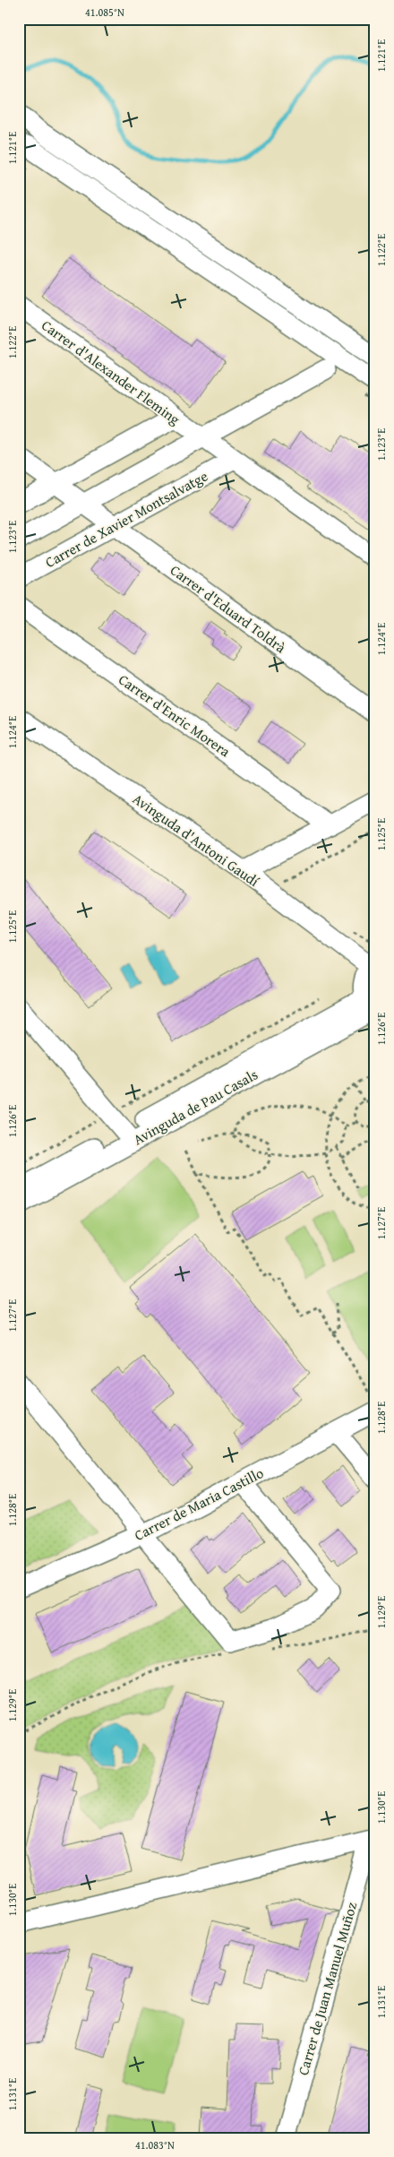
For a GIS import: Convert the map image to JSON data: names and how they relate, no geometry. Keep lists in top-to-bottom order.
{
  "streets": {
    "street": [
      "Carrer d'Alexander Fleming",
      "Carrer de Xavier Montsalvatge",
      "Carrer d'Eduard Toldrà",
      "Carrer d'Enric Morera",
      "Avinguda d'Antoni Gaudí",
      "Avinguda de Pau Casals",
      "Carrer de Maria Castillo",
      "Carrer de Juan Manuel Muñoz"
    ]
  },
  "crossings": [
    ["Carrer d'Alexander Fleming", "Carrer de Xavier Montsalvatge"],
    ["Carrer de Xavier Montsalvatge", "Carrer d'Eduard Toldrà"]
  ],
  "coordinates": [
    "41.085°N",
    "1.121°E",
    "1.122°E",
    "1.123°E",
    "1.124°E",
    "1.125°E",
    "1.126°E",
    "1.127°E",
    "1.128°E",
    "1.129°E",
    "1.130°E",
    "1.131°E",
    "41.083°N"
  ]
}
